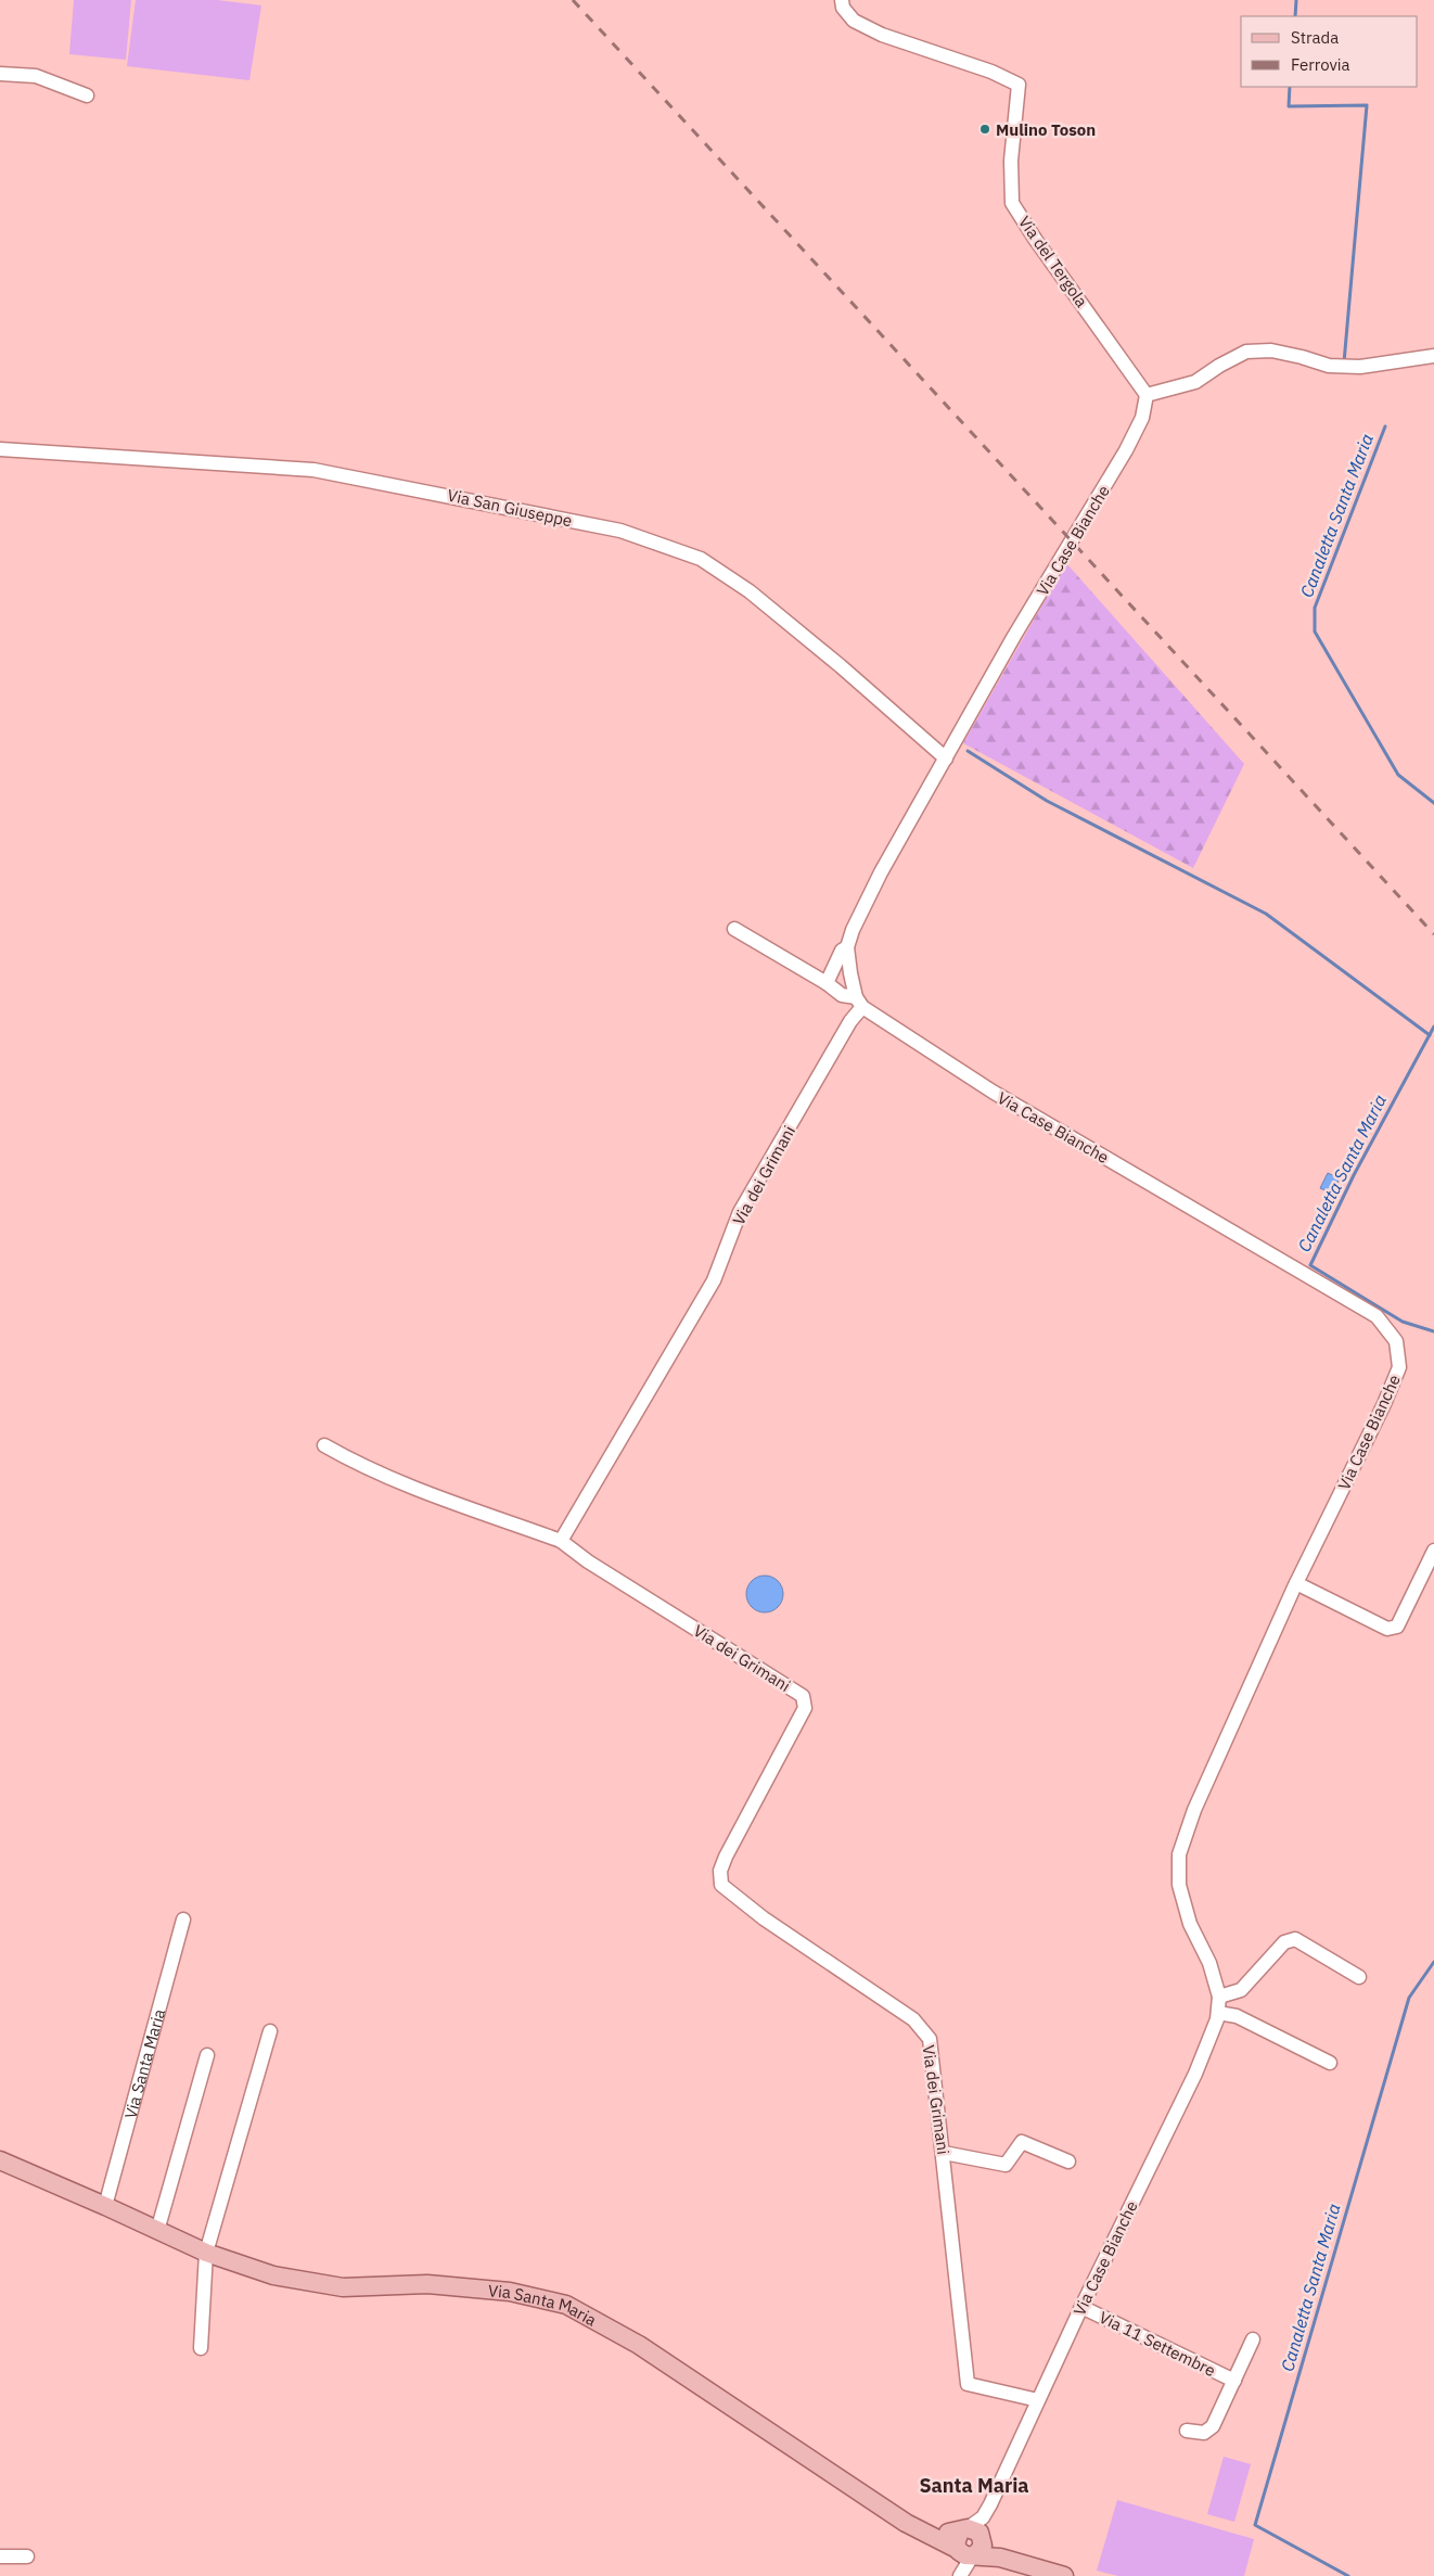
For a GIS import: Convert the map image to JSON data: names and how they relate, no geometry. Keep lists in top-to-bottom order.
{
  "streets": {
    "main road": ["Via Santa Maria"],
    "street": [
      "Via del Tergola",
      "Via San Giuseppe",
      "Via Case Bianche",
      "Via dei Grimani",
      "Via 11 Settembre"
    ]
  },
  "crossings": [
    ["Via del Tergola", "Via Case Bianche"],
    ["Via San Giuseppe", "Via Case Bianche"],
    ["Via Case Bianche", "Via dei Grimani"],
    ["Via Case Bianche", "Via Santa Maria"],
    ["Via Case Bianche", "Via 11 Settembre"]
  ],
  "districts": ["Santa Maria"],
  "water": ["Canaletta Santa Maria"],
  "places": ["Mulino Toson"],
  "legend": ["Strada", "Ferrovia"]
}
